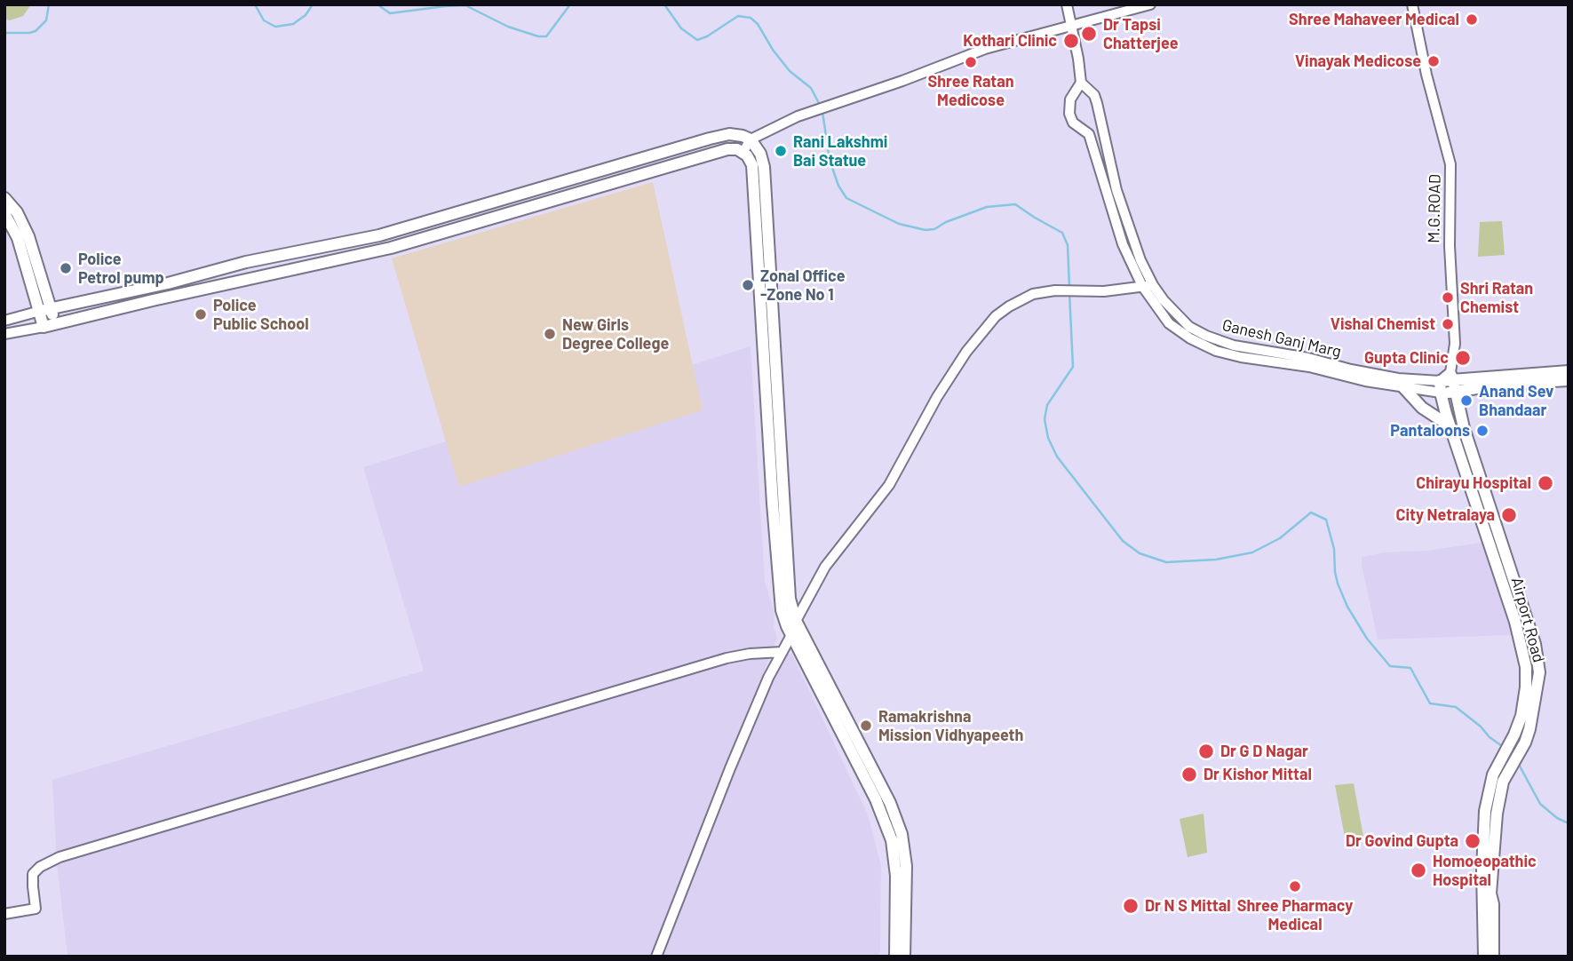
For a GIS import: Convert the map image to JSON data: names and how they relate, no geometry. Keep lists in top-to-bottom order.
{
  "streets": {
    "main road": ["Ganesh Ganj Marg", "Airport Road"],
    "street": ["M.G.ROAD"]
  },
  "crossings": [
    ["M.G.ROAD", "Ganesh Ganj Marg"],
    ["Ganesh Ganj Marg", "Airport Road"]
  ],
  "places": [
    "Shree Mahaveer Medical",
    "Dr Tapsi Chatterjee",
    "Kothari Clinic",
    "Vinayak Medicose",
    "Shree Ratan Medicose",
    "Rani Lakshmi Bai Statue",
    "Police Petrol pump",
    "Zonal Office -Zone No 1",
    "Shri Ratan Chemist",
    "Police Public School",
    "Vishal Chemist",
    "New Girls Degree College",
    "Gupta Clinic",
    "Anand Sev Bhandaar",
    "Pantaloons",
    "Chirayu Hospital",
    "City Netralaya",
    "Ramakrishna Mission Vidhyapeeth",
    "Dr G D Nagar",
    "Dr Kishor Mittal",
    "Dr Govind Gupta",
    "Homoeopathic Hospital",
    "Shree Pharmacy Medical",
    "Dr N S Mittal"
  ]
}
